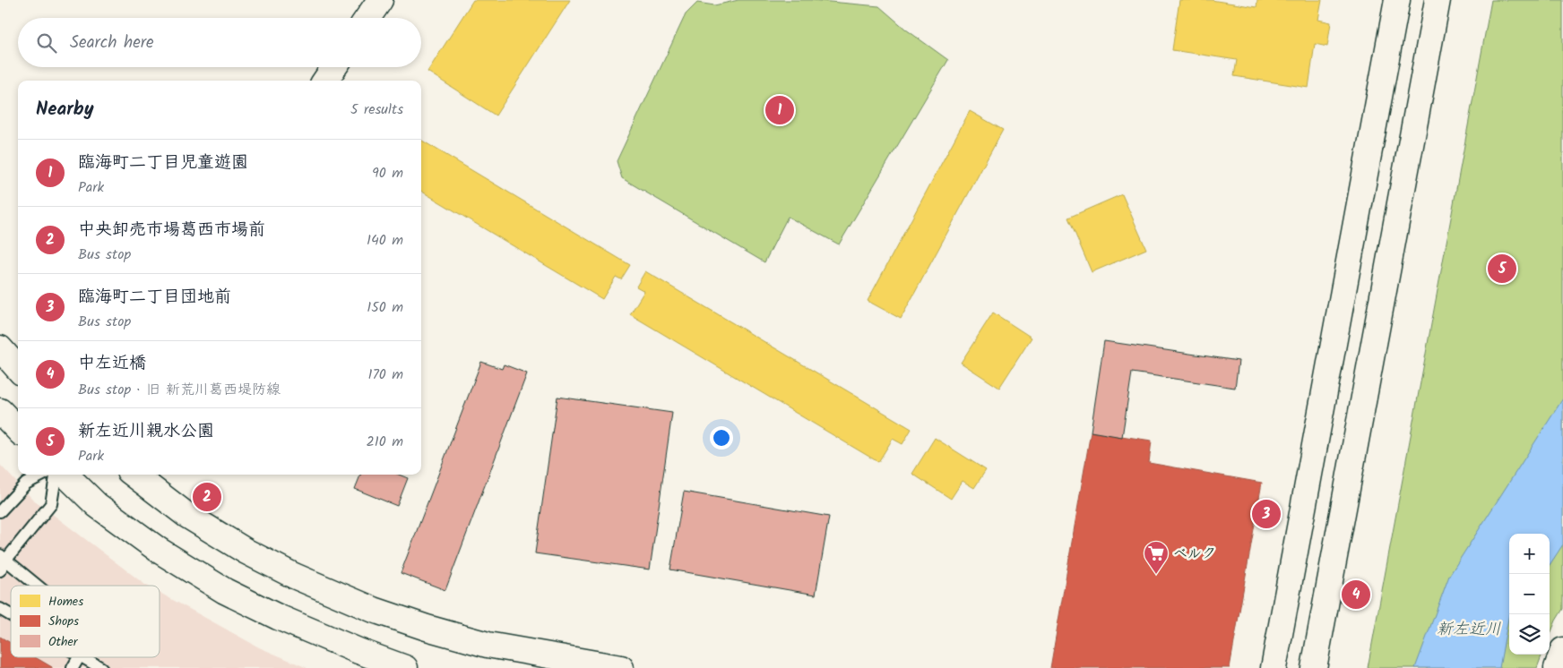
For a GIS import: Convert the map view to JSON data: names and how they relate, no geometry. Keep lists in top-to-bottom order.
{
  "water": ["新左近川"],
  "places": {
    "supermarket": ["ベルク"]
  },
  "legend": ["Homes", "Shops", "Other"],
  "page": {
    "search": "Search here",
    "heading": ["Nearby", "5 results"],
    "pins": [
      "1",
      "5",
      "2",
      "3",
      "4"
    ],
    "list": [
      {
        "mark": "1",
        "name": "臨海町二丁目児童遊園",
        "note": "Park",
        "value": "90 m"
      },
      {
        "mark": "2",
        "name": "中央卸売市場葛西市場前",
        "note": "Bus stop",
        "value": "140 m"
      },
      {
        "mark": "3",
        "name": "臨海町二丁目団地前",
        "note": "Bus stop",
        "value": "150 m"
      },
      {
        "mark": "4",
        "name": "中左近橋",
        "note": "Bus stop · 旧 新荒川葛西堤防線",
        "value": "170 m"
      },
      {
        "mark": "5",
        "name": "新左近川親水公園",
        "note": "Park",
        "value": "210 m"
      }
    ],
    "map_buttons": ["+", "−"]
  }
}
